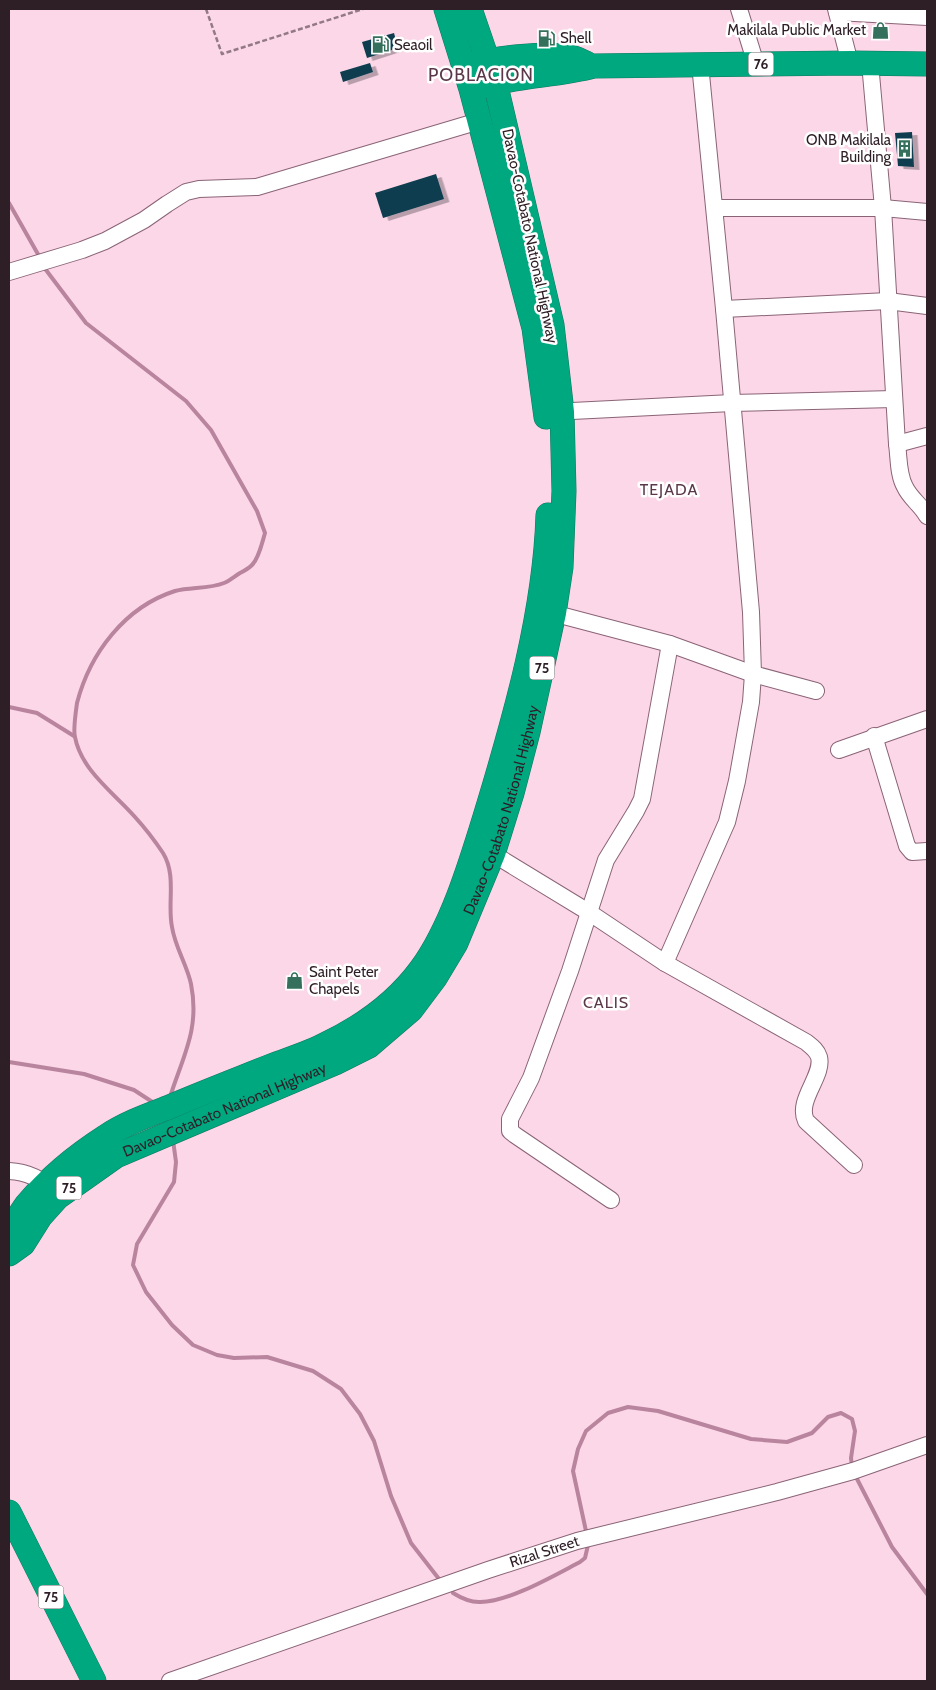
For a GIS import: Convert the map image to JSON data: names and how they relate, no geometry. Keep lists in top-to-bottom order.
{
  "streets": {
    "highway": ["76", "Davao-Cotabato National Highway", "75"],
    "street": ["Rizal Street"]
  },
  "crossings": [
    ["76", "Davao-Cotabato National Highway"]
  ],
  "districts": ["POBLACION", "TEJADA", "CALIS"],
  "places": {
    "shop": ["Makilala Public Market", "Saint Peter Chapels"],
    "fuel station": ["Shell", "Seaoil"],
    "building": ["ONB Makilala Building"]
  }
}
